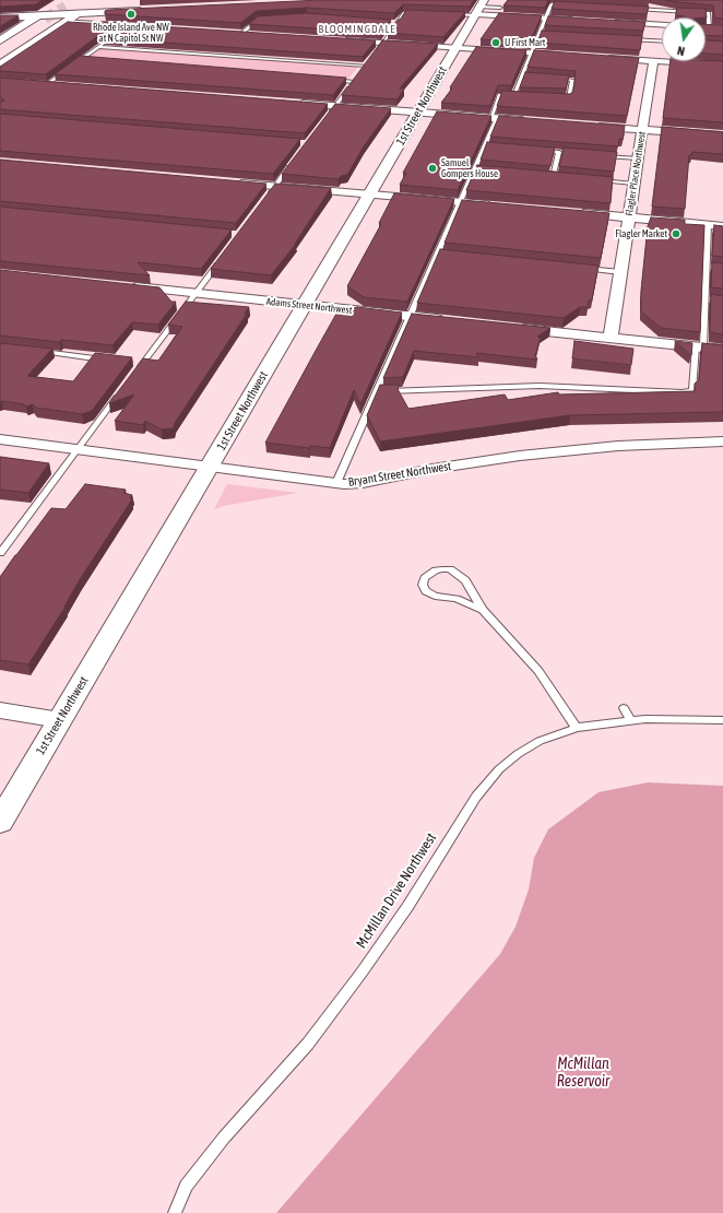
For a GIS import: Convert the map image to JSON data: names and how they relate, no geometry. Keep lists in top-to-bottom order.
{
  "streets": {
    "street": [
      "1st Street Northwest",
      "Flagler Place Northwest",
      "Adams Street Northwest",
      "Bryant Street Northwest"
    ],
    "lane": ["McMillan Drive Northwest"]
  },
  "crossings": [
    ["1st Street Northwest", "Adams Street Northwest"],
    ["1st Street Northwest", "Bryant Street Northwest"]
  ],
  "districts": ["BLOOMINGDALE"],
  "water": ["McMillan Reservoir"],
  "places": [
    "Rhode Island Ave NW at N Capitol St NW",
    "U First Mart",
    "Samuel Gompers House",
    "Flagler Market"
  ],
  "north": "bottom"
}
